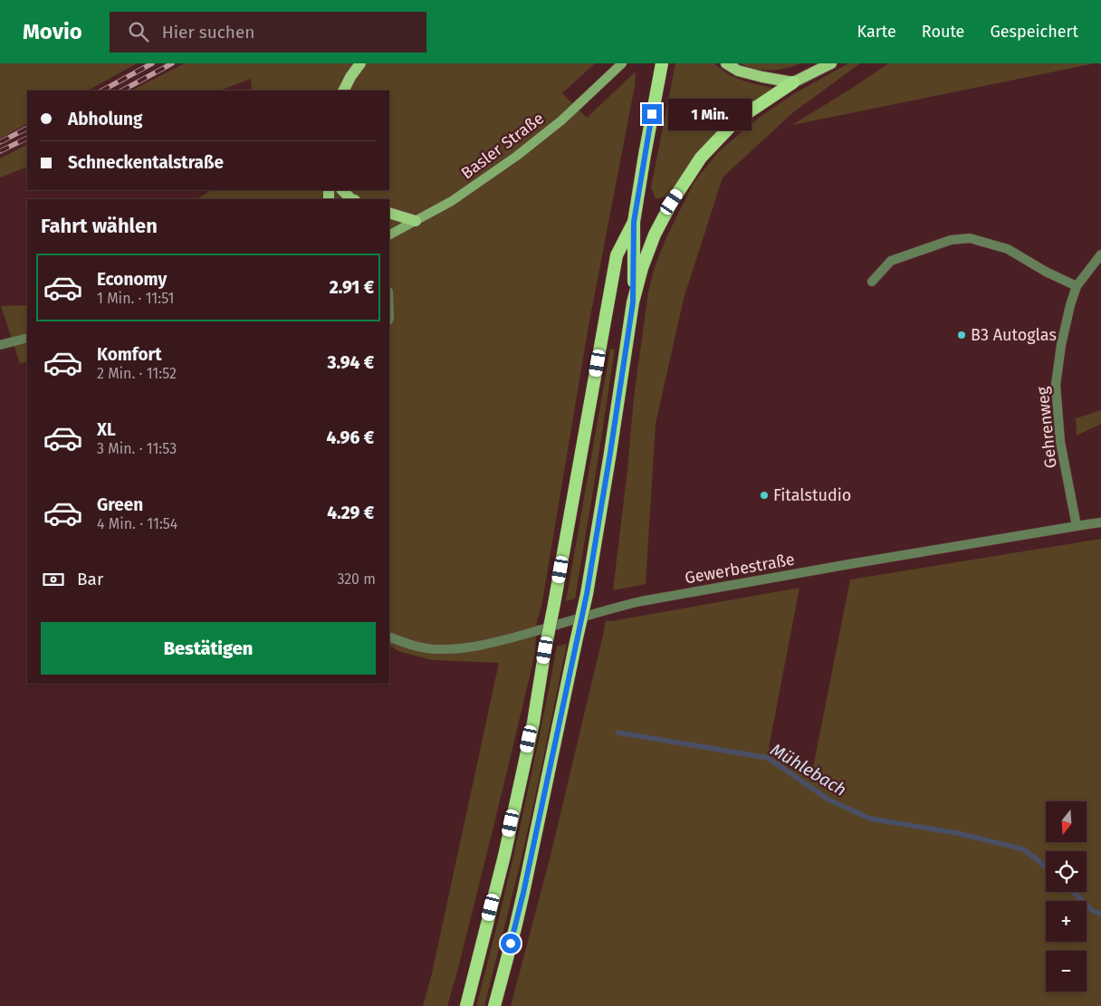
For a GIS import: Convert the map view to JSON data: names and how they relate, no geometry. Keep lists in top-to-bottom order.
{
  "streets": {
    "main road": ["Basler Straße"],
    "street": ["Gehrenweg", "Gewerbestraße"]
  },
  "crossings": [
    ["Gehrenweg", "Gewerbestraße"]
  ],
  "water": ["Mühlebach"],
  "places": ["B3 Autoglas", "Fitalstudio"],
  "north": "bottom",
  "page": {
    "header": "Movio",
    "search": "Hier suchen",
    "nav": ["Karte", "Route", "Gespeichert"],
    "banner": ["Abholung", "Schneckentalstraße"],
    "bubble": "1 Min.",
    "heading": "Fahrt wählen",
    "list": [
      {
        "name": "Economy",
        "note": "1 Min. · 11:51",
        "value": "2.91 €"
      },
      {
        "name": "Komfort",
        "note": "2 Min. · 11:52",
        "value": "3.94 €"
      },
      {
        "name": "XL",
        "note": "3 Min. · 11:53",
        "value": "4.96 €"
      },
      {
        "name": "Green",
        "note": "4 Min. · 11:54",
        "value": "4.29 €"
      }
    ],
    "pay": ["Bar", "320 m"],
    "buttons": "Bestätigen",
    "map_buttons": ["+", "−"]
  }
}
